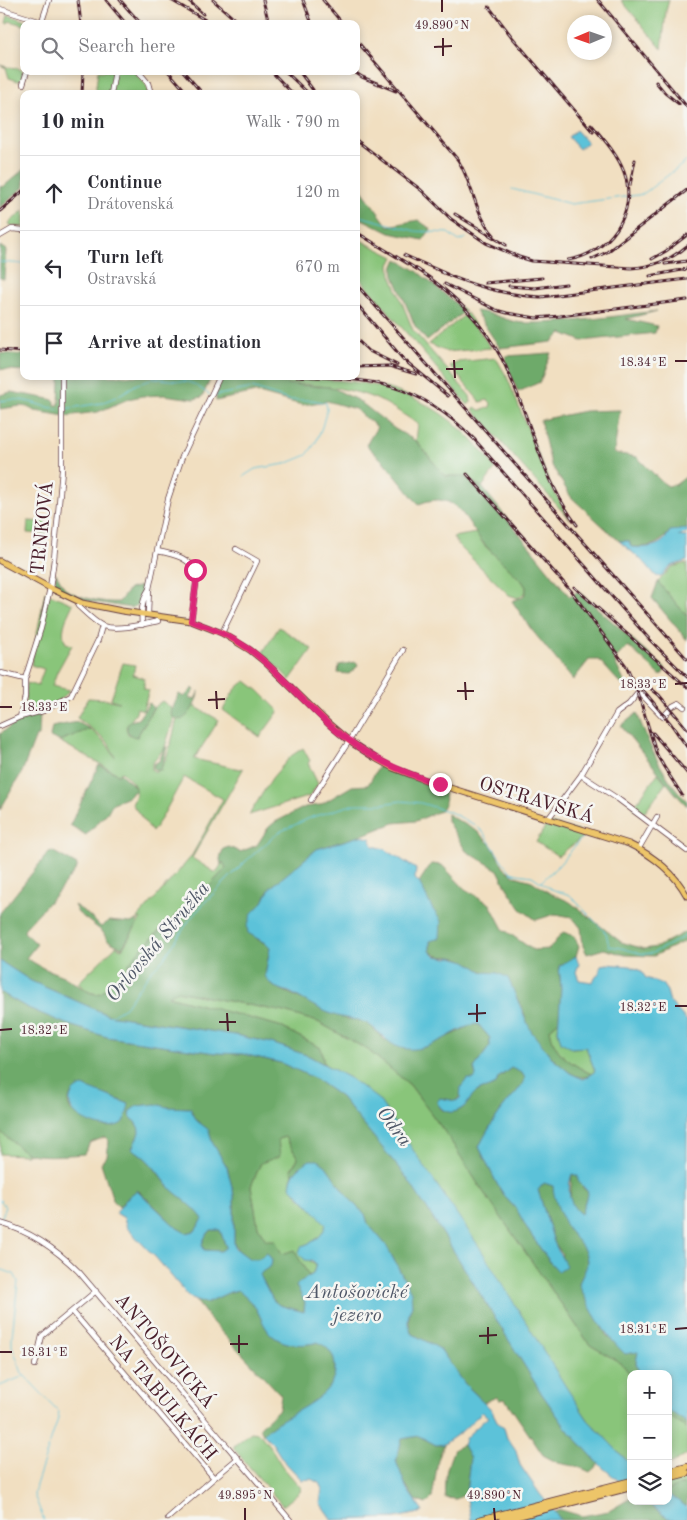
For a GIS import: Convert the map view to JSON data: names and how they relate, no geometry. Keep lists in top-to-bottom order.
{
  "streets": {
    "main road": ["OSTRAVSKÁ"],
    "street": ["TRNKOVÁ", "ANTOŠOVICKÁ", "NA TABULKÁCH"]
  },
  "crossings": [
    ["TRNKOVÁ", "OSTRAVSKÁ"],
    ["ANTOŠOVICKÁ", "NA TABULKÁCH"]
  ],
  "water": ["Orlovská Stružka", "Odra", "Antošovické jezero"],
  "north": "left",
  "page": {
    "search": "Search here",
    "heading": ["10 min", "Walk · 790 m"],
    "list": [
      ["Continue", "Drátovenská", "120 m"],
      ["Turn left", "Ostravská", "670 m"],
      "Arrive at destination"
    ],
    "map_buttons": ["+", "−"]
  },
  "coordinates": [
    "49.890°N",
    "18.34°E",
    "18.33°E",
    "18.32°E",
    "18.31°E",
    "49.895°N"
  ]
}
